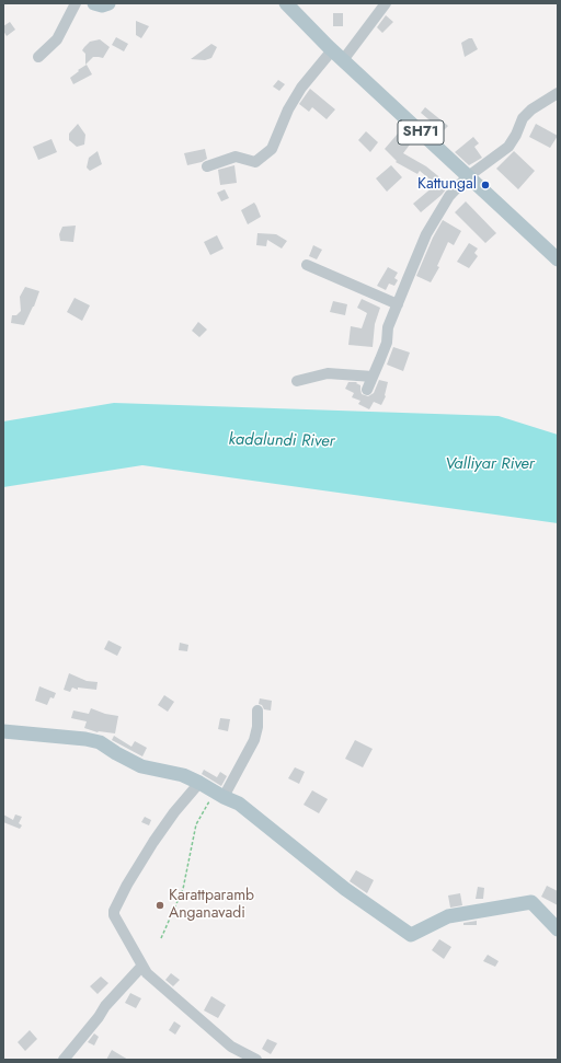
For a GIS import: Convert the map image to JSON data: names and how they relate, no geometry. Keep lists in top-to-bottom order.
{
  "streets": {
    "main road": ["SH71"]
  },
  "water": ["kadalundi River", "Valliyar River"],
  "places": ["Kattungal", "Karattparamb Anganavadi"]
}
